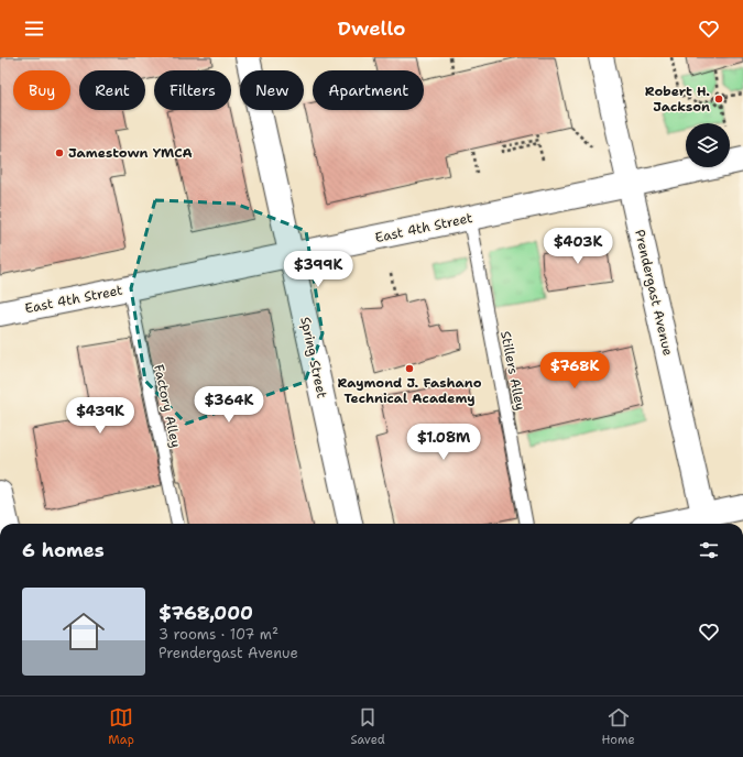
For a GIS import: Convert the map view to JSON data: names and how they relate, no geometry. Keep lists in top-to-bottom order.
{
  "streets": {
    "street": ["East 4th Street", "Prendergast Avenue", "Spring Street"],
    "lane": ["Stillers Alley", "Factory Alley"]
  },
  "crossings": [
    ["East 4th Street", "Prendergast Avenue"],
    ["East 4th Street", "Spring Street"],
    ["East 4th Street", "Stillers Alley"],
    ["East 4th Street", "Factory Alley"]
  ],
  "places": ["Robert H. Jackson", "Jamestown YMCA", "Raymond J. Fashano Technical Academy"],
  "page": {
    "header": "Dwello",
    "chip": [
      "Buy",
      "Rent",
      "Filters",
      "New",
      "Apartment"
    ],
    "price": [
      "$403K",
      "$399K",
      "$768K",
      "$364K",
      "$439K",
      "$1.08M"
    ],
    "heading": "6 homes",
    "list": [
      {
        "name": "$768,000",
        "note": "3 rooms · 107 m² · Prendergast Avenue"
      }
    ],
    "tabs": ["Map", "Saved", "Home"]
  }
}
